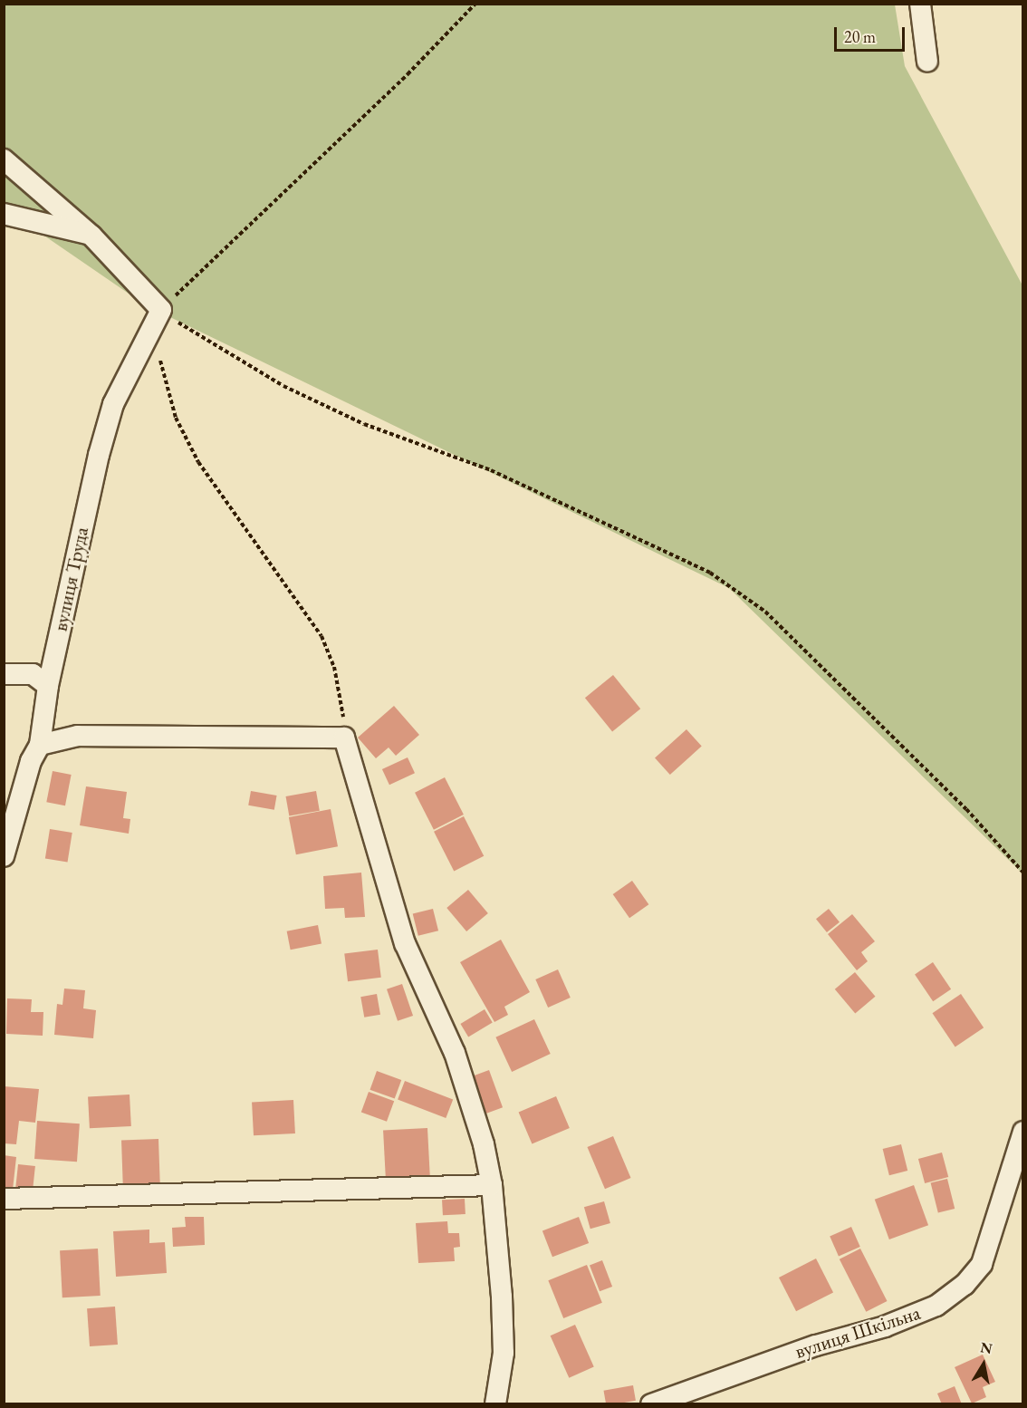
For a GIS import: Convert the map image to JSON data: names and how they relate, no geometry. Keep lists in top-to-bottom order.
{
  "streets": {
    "street": ["вулиця Труда", "вулиця Шкільна"]
  },
  "scale_bar": "20 m",
  "north": "top"
}
